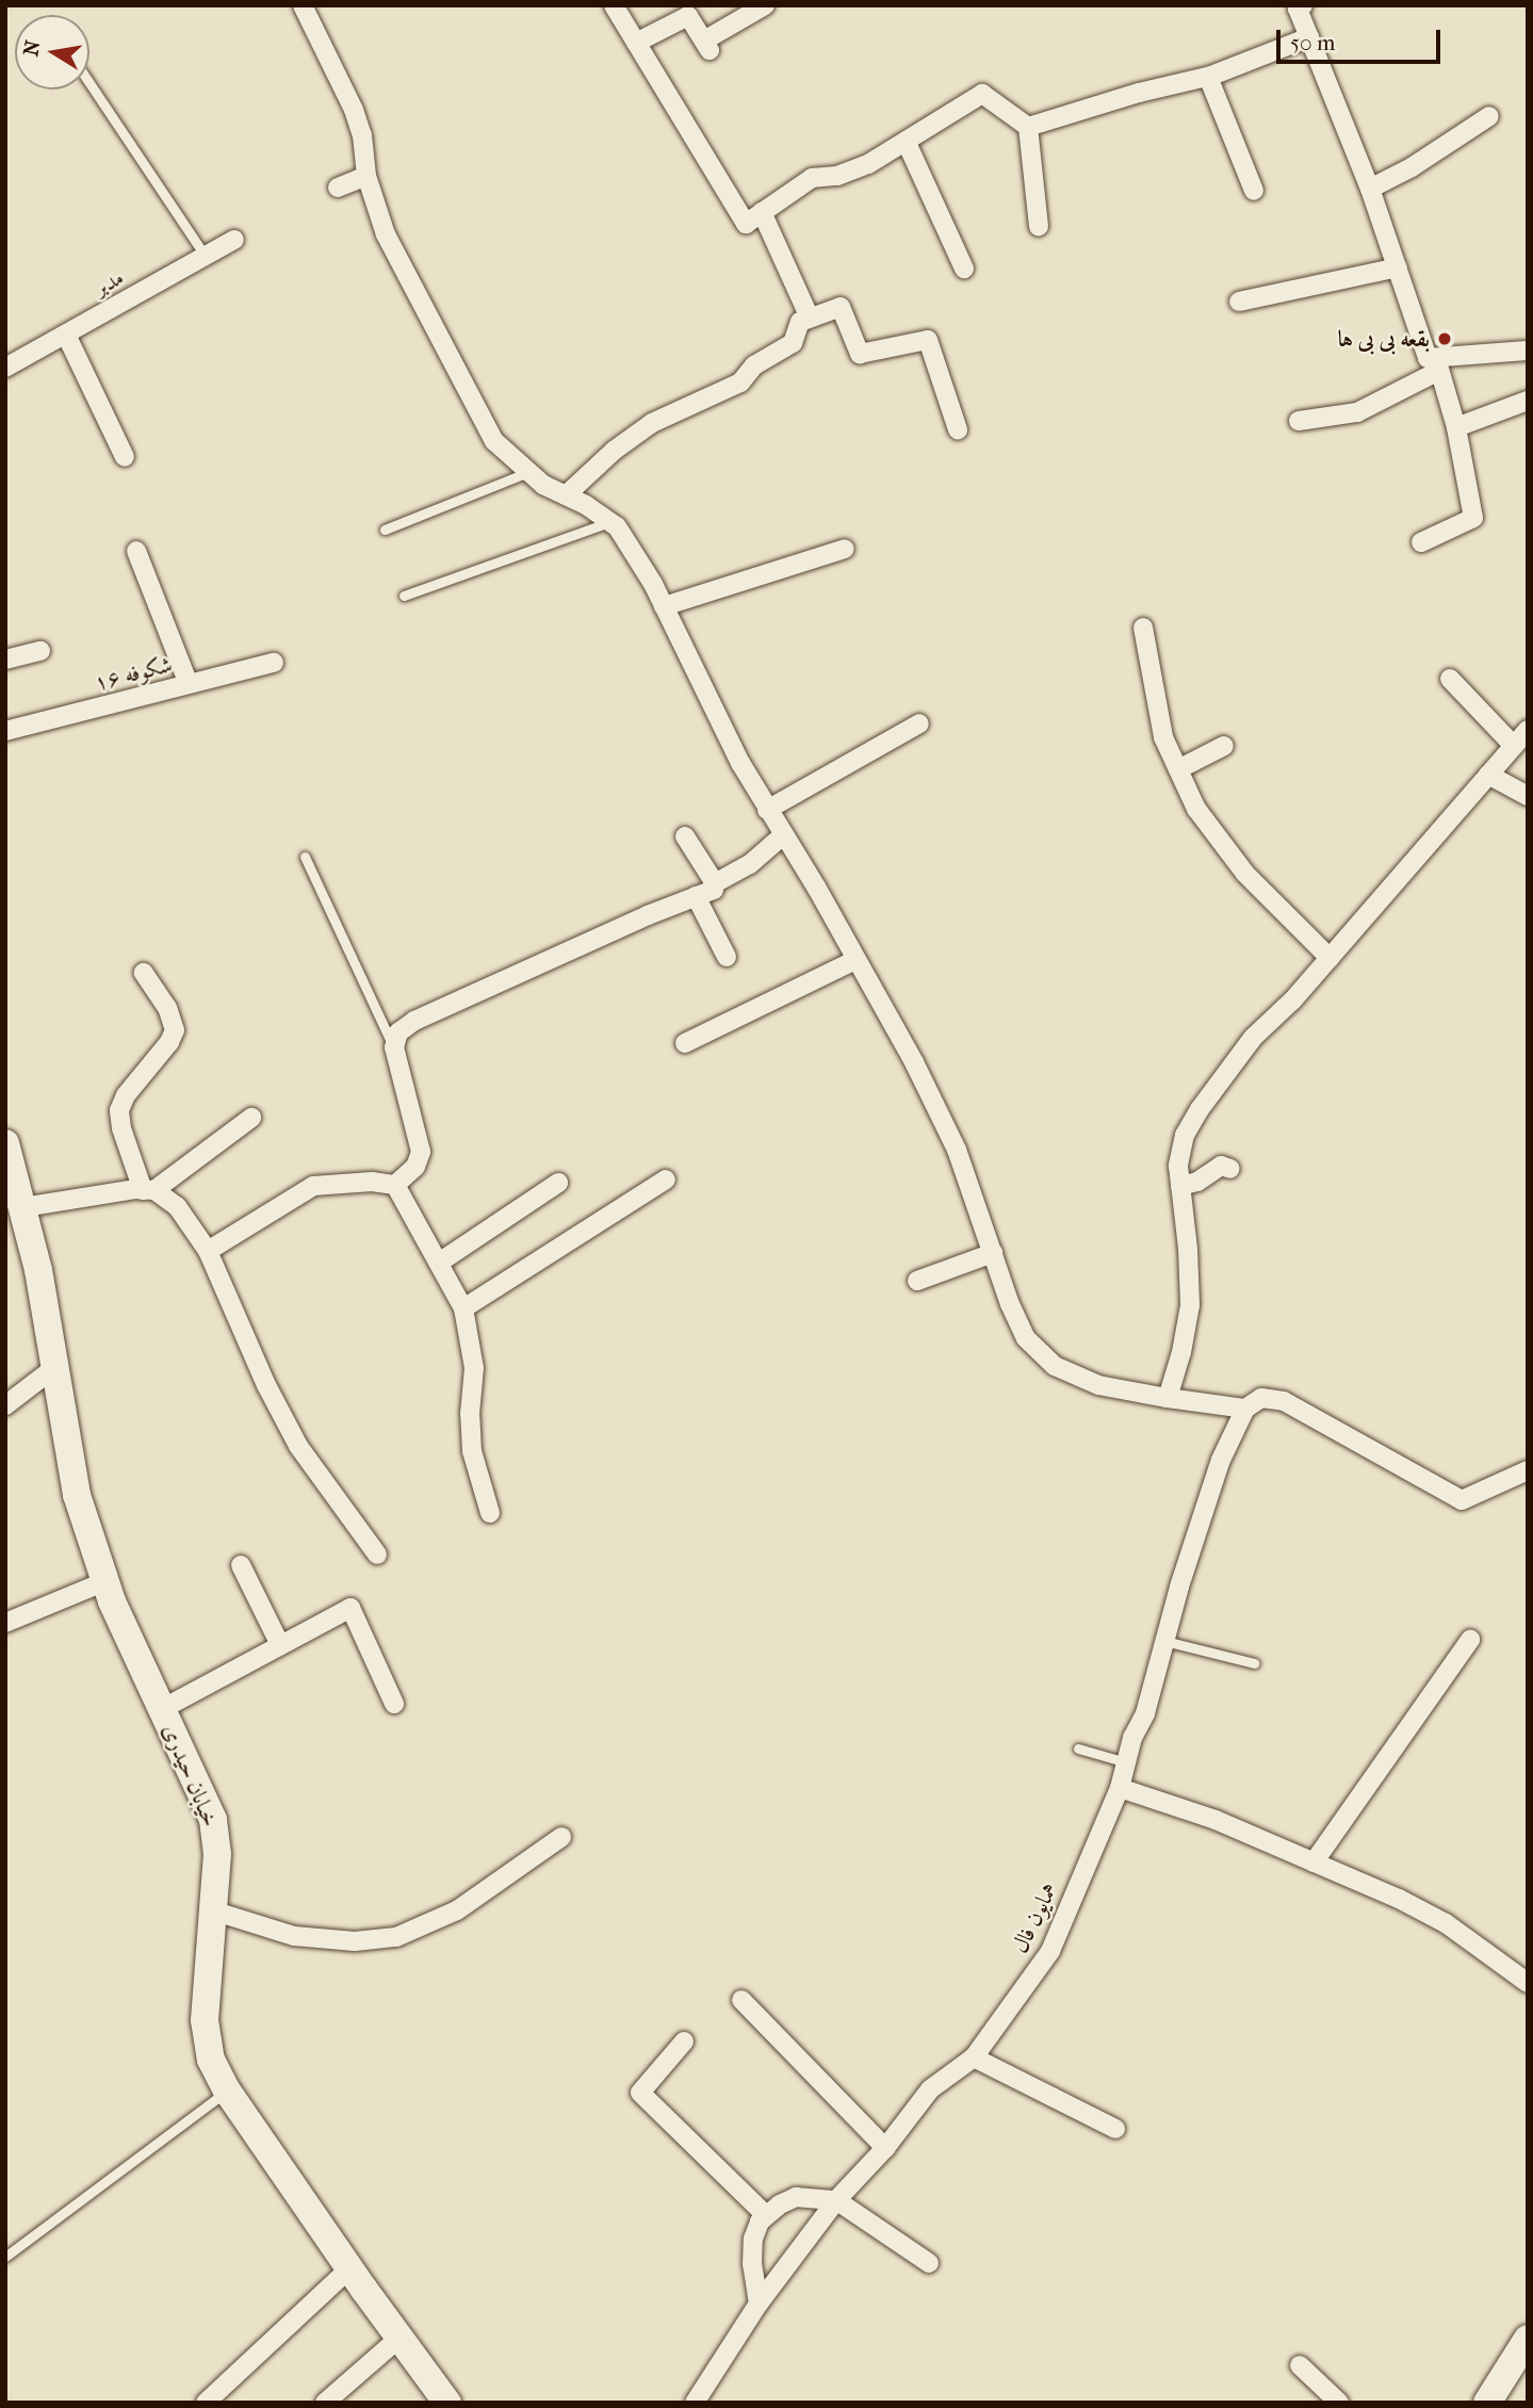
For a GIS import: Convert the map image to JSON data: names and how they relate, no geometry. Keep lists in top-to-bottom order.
{
  "streets": {
    "street": [
      "مدبر",
      "شکوفه ۱۶",
      "خیابان حیدری",
      "همایون فال"
    ]
  },
  "places": ["بقعه بی بی ها"],
  "scale_bar": "50 m",
  "north": "left"
}
